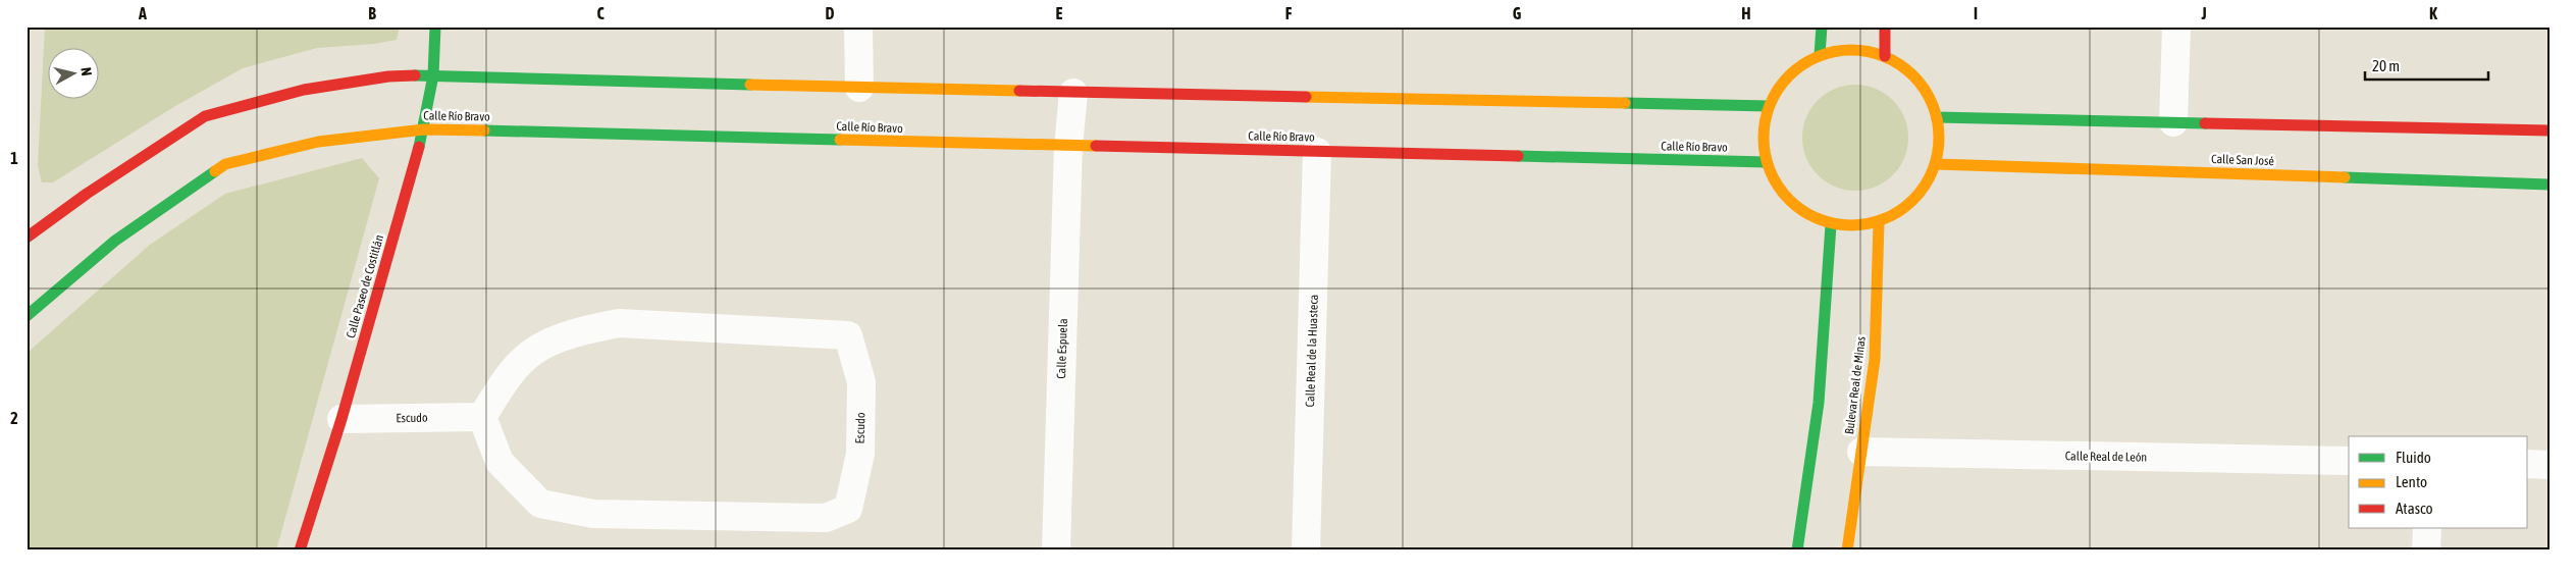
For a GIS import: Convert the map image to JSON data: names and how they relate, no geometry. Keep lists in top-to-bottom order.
{
  "streets": {
    "street": [
      "Calle Río Bravo",
      "Calle San José",
      "Calle Paseo de Costitlán",
      "Calle Espuela",
      "Calle Real de la Huasteca",
      "Bulevar Real de Minas",
      "Escudo",
      "Calle Real de León"
    ]
  },
  "crossings": [
    ["Calle Río Bravo", "Calle San José"],
    ["Calle Río Bravo", "Calle Paseo de Costitlán"],
    ["Calle Río Bravo", "Calle Espuela"],
    ["Calle Río Bravo", "Calle Real de la Huasteca"],
    ["Calle Río Bravo", "Bulevar Real de Minas"],
    ["Calle San José", "Bulevar Real de Minas"],
    ["Calle Paseo de Costitlán", "Escudo"],
    ["Bulevar Real de Minas", "Calle Real de León"]
  ],
  "legend": ["Fluido", "Lento", "Atasco"],
  "scale_bar": "20 m",
  "north": "right",
  "grid": {
    "columns": [
      "A",
      "B",
      "C",
      "D",
      "E",
      "F",
      "G",
      "H",
      "I",
      "J",
      "K"
    ],
    "rows": ["1", "2"]
  }
}
